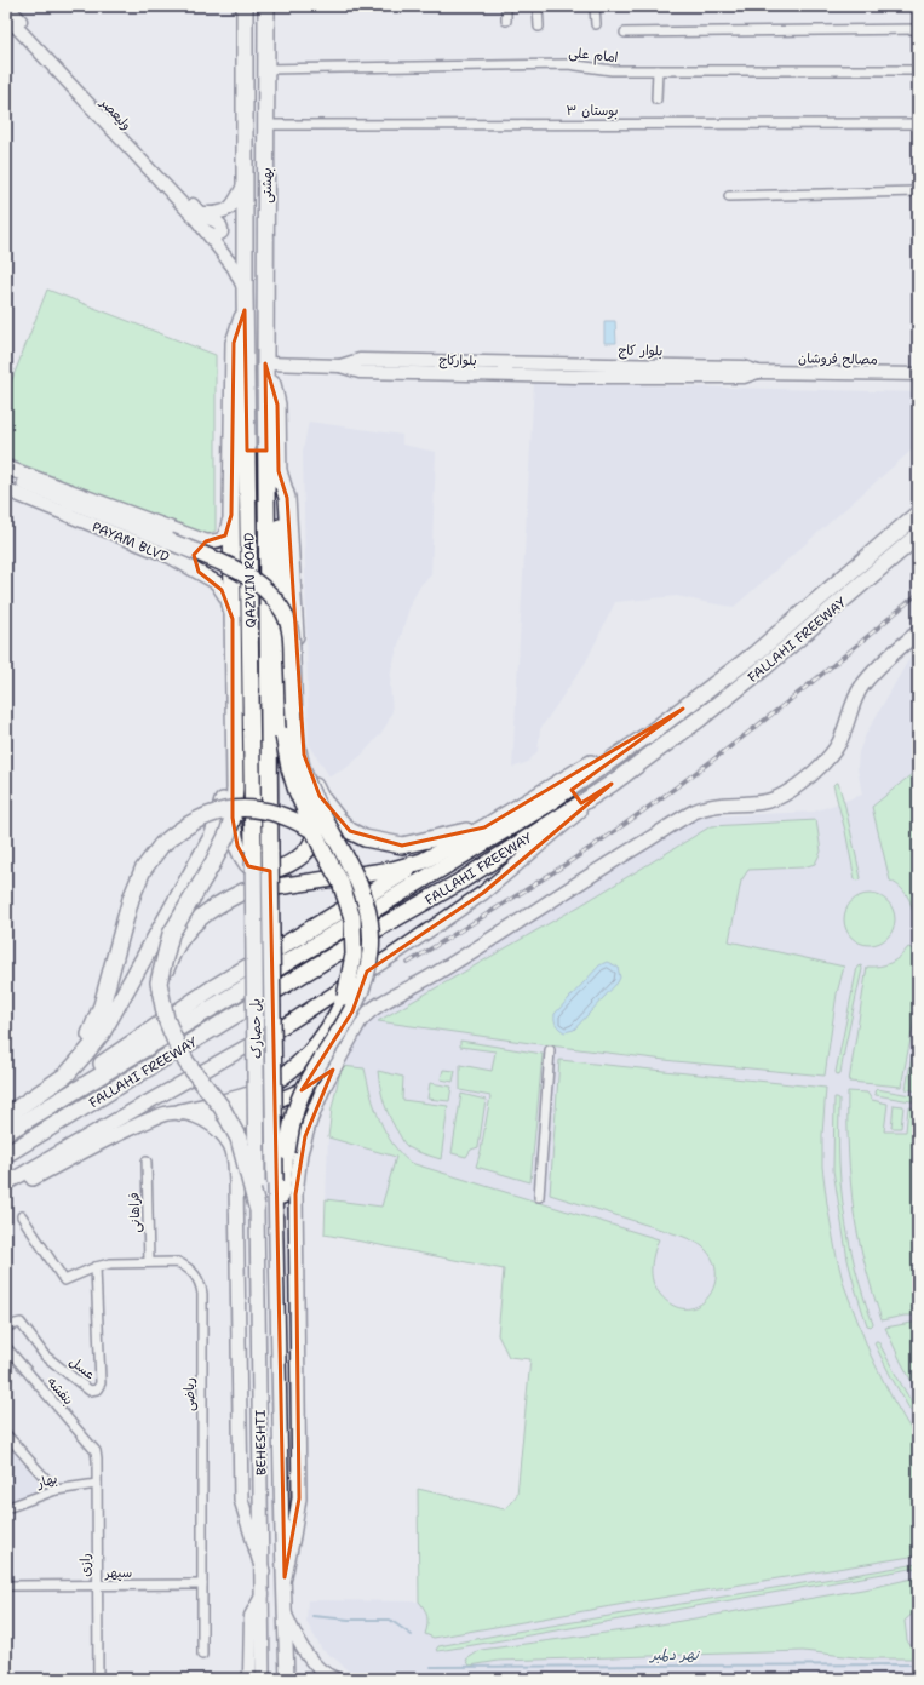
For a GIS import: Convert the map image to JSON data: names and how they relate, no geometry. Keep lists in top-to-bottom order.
{
  "streets": {
    "highway": [
      "بهشتی",
      "QAZVIN ROAD",
      "FALLAHI FREEWAY",
      "پل حصارک"
    ],
    "main road": ["PAYAM BLVD", "BEHESHTI"],
    "street": [
      "امام علی",
      "بوستان ۳",
      "ولیعصر",
      "بلوار کاج",
      "مصالح فروشان",
      "بلوارکاج",
      "فراهانی",
      "عسل",
      "بنفشه",
      "ریاضی",
      "بهار",
      "رازی",
      "سپهر"
    ]
  },
  "crossings": [
    ["امام علی", "بهشتی"],
    ["بوستان ۳", "بهشتی"],
    ["ولیعصر", "بهشتی"],
    ["بهشتی", "QAZVIN ROAD"],
    ["بلوار کاج", "مصالح فروشان"],
    ["بلوار کاج", "بلوارکاج"],
    ["QAZVIN ROAD", "پل حصارک"],
    ["پل حصارک", "BEHESHTI"],
    ["فراهانی", "ریاضی"],
    ["عسل", "ریاضی"],
    ["بنفشه", "رازی"],
    ["ریاضی", "سپهر"],
    ["بهار", "رازی"],
    ["رازی", "سپهر"]
  ],
  "water": ["نهر دلمبر"]
}
